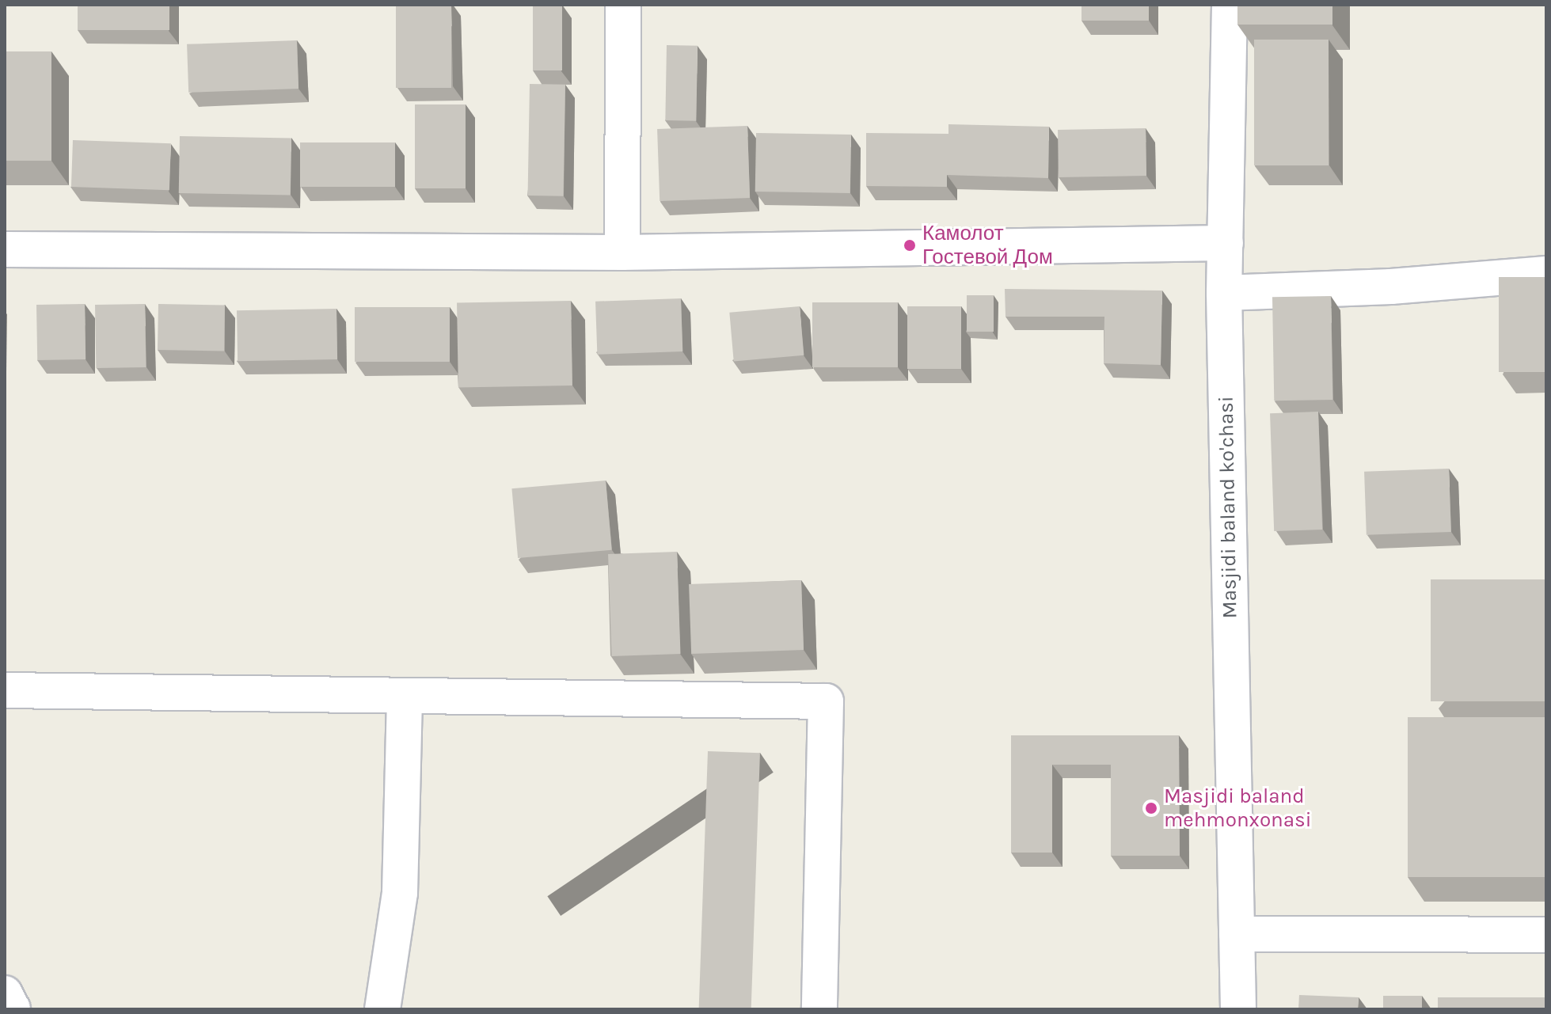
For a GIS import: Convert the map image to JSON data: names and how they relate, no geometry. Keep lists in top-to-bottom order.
{
  "streets": {
    "street": ["Masjidi baland ko'chasi"]
  },
  "places": ["Камолот Гостевой Дом", "Masjidi baland mehmonxonasi"]
}
